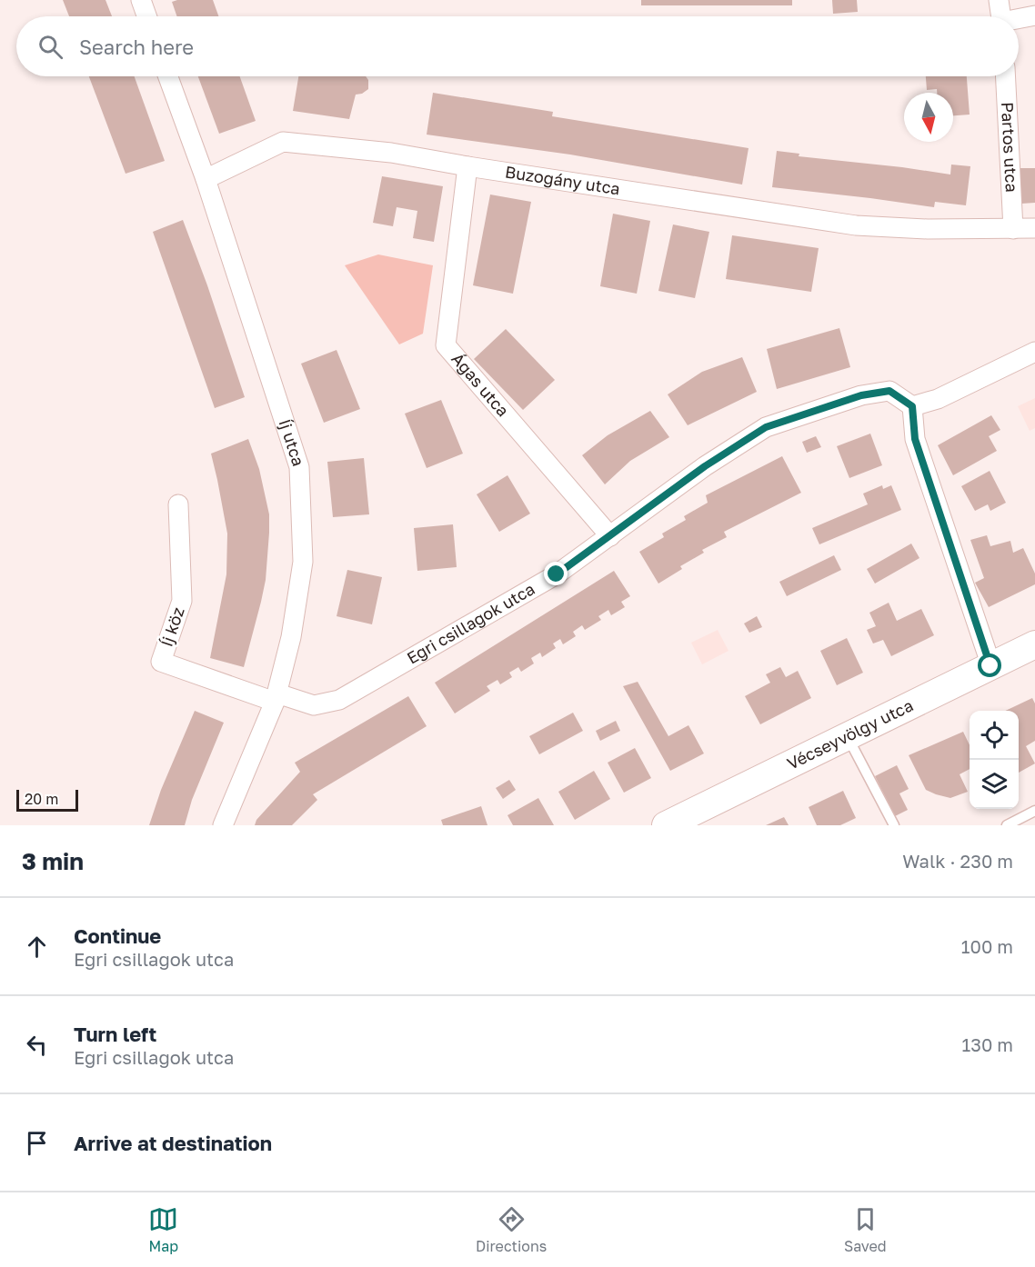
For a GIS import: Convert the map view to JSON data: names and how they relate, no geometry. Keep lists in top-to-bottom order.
{
  "streets": {
    "main road": ["Vécseyvölgy utca"],
    "street": [
      "Partos utca",
      "Buzogány utca",
      "Ágas utca",
      "Íj utca",
      "Egri csillagok utca",
      "Íj köz"
    ]
  },
  "crossings": [
    ["Partos utca", "Buzogány utca"],
    ["Buzogány utca", "Ágas utca"],
    ["Buzogány utca", "Íj utca"],
    ["Ágas utca", "Egri csillagok utca"],
    ["Íj utca", "Egri csillagok utca"],
    ["Íj utca", "Íj köz"],
    ["Egri csillagok utca", "Íj köz"]
  ],
  "scale_bar": "20 m",
  "north": "bottom",
  "page": {
    "search": "Search here",
    "scale": "20 m",
    "heading": ["3 min", "Walk · 230 m"],
    "list": [
      ["Continue", "Egri csillagok utca", "100 m"],
      ["Turn left", "Egri csillagok utca", "130 m"],
      "Arrive at destination"
    ],
    "nav": ["Map", "Directions", "Saved"]
  }
}
